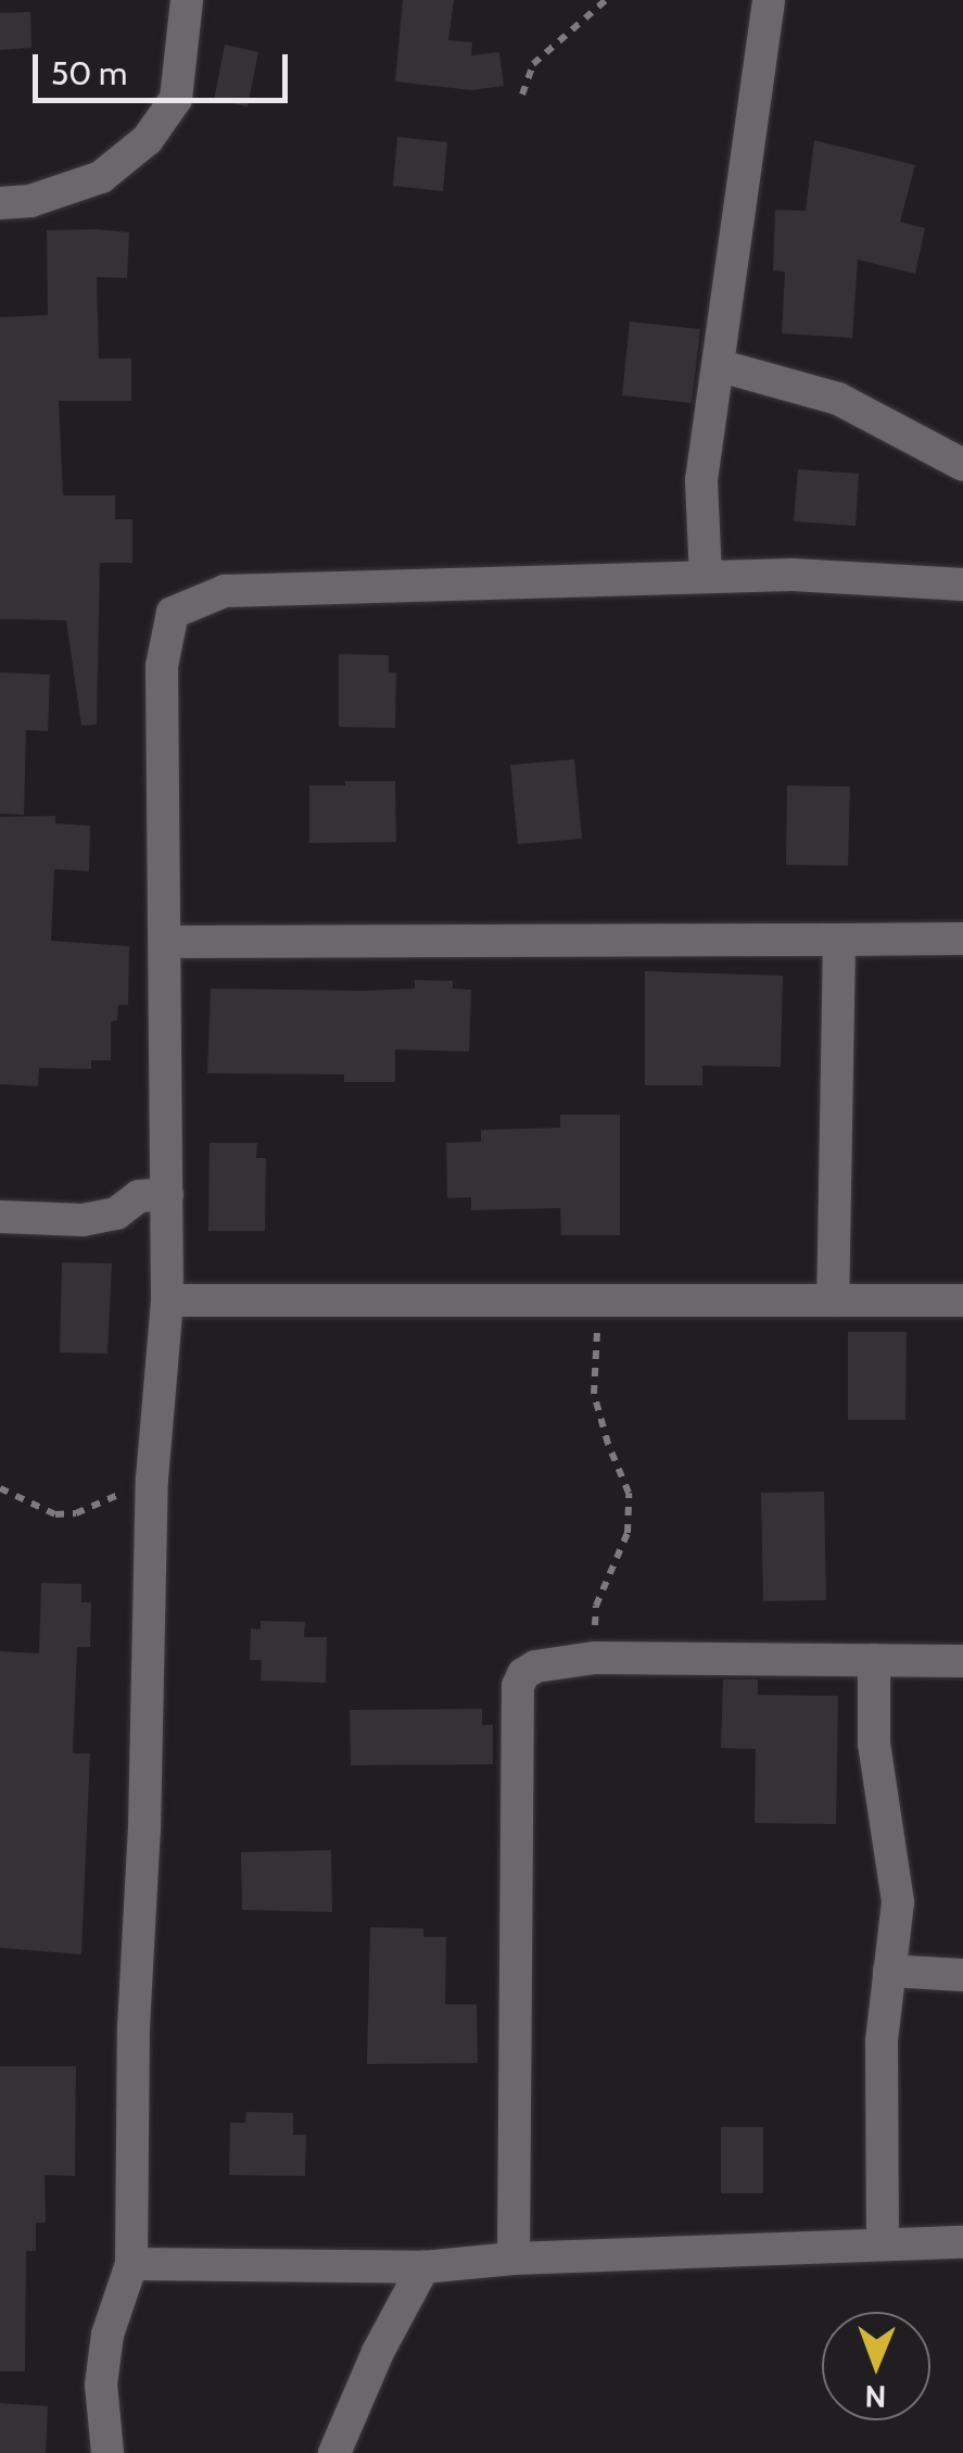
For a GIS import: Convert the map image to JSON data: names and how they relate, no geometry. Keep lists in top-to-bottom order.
{
  "scale_bar": "50 m",
  "north": "bottom"
}
